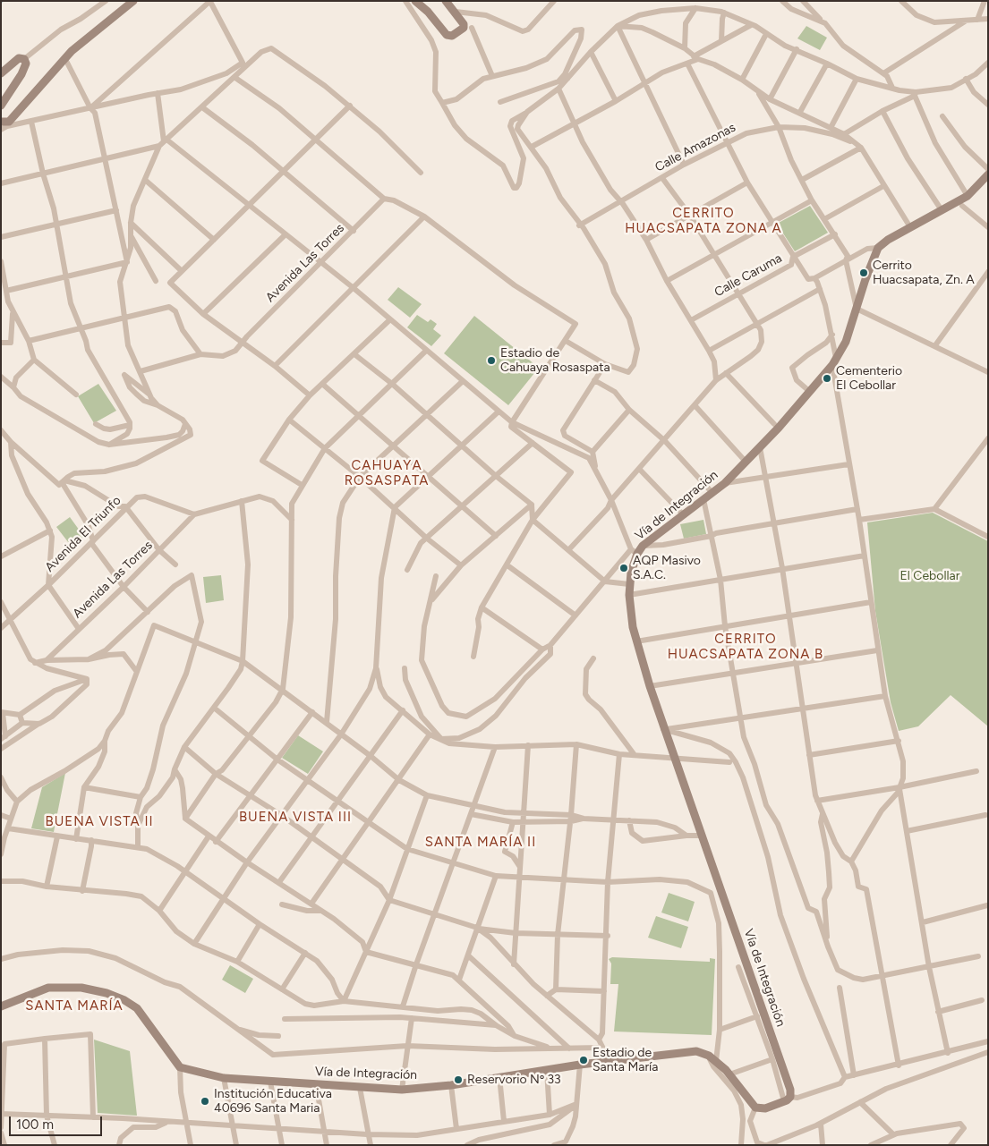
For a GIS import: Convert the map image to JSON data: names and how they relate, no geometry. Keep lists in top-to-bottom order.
{
  "streets": {
    "main road": ["Vía de Integración"],
    "street": [
      "Calle Amazonas",
      "Avenida Las Torres",
      "Calle Caruma",
      "Avenida El Triunfo"
    ]
  },
  "crossings": [
    ["Avenida Las Torres", "Avenida El Triunfo"]
  ],
  "districts": [
    "CERRITO HUACSAPATA ZONA A",
    "CAHUAYA ROSASPATA",
    "CERRITO HUACSAPATA ZONA B",
    "BUENA VISTA III",
    "BUENA VISTA II",
    "SANTA MARÍA II",
    "SANTA MARÍA"
  ],
  "parks": ["El Cebollar"],
  "places": [
    "Cerrito Huacsapata, Zn. A",
    "Estadio de Cahuaya Rosaspata",
    "Cementerio El Cebollar",
    "AQP Masivo S.A.C.",
    "Estadio de Santa María",
    "Reservorio Nº 33",
    "Institución Educativa 40696 Santa Maria"
  ],
  "scale_bar": "100 m"
}
